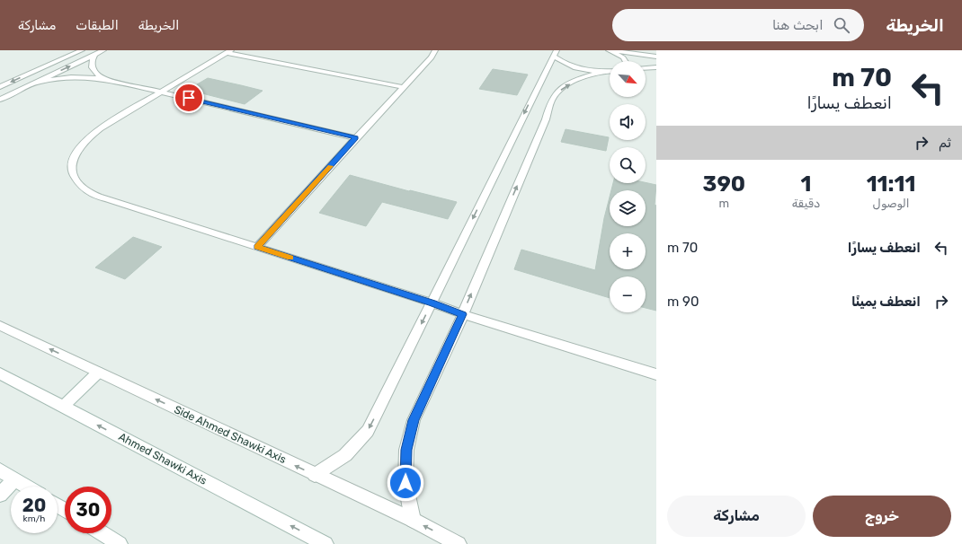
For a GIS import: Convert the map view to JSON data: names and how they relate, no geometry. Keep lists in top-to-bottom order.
{
  "streets": {
    "street": ["Side Ahmed Shawki Axis", "Ahmed Shawki Axis"]
  },
  "one_way": ["Side Ahmed Shawki Axis", "Ahmed Shawki Axis"],
  "north": "bottom right",
  "page": {
    "header": "الخريطة",
    "search": "ابحث هنا",
    "nav": ["الخريطة", "الطبقات", "مشاركة"],
    "turn": ["70 m", "انعطف يسارًا"],
    "map_buttons": ["+", "−"],
    "then": "ثم",
    "eta": [
      "11:11",
      "الوصول",
      "1",
      "دقيقة",
      "390",
      "m"
    ],
    "list": [
      {
        "name": "انعطف يسارًا",
        "value": "70 m"
      },
      {
        "name": "انعطف يمينًا",
        "value": "90 m"
      }
    ],
    "speed": "20 km/h",
    "limit": "30",
    "buttons": ["خروج", "مشاركة"]
  }
}
